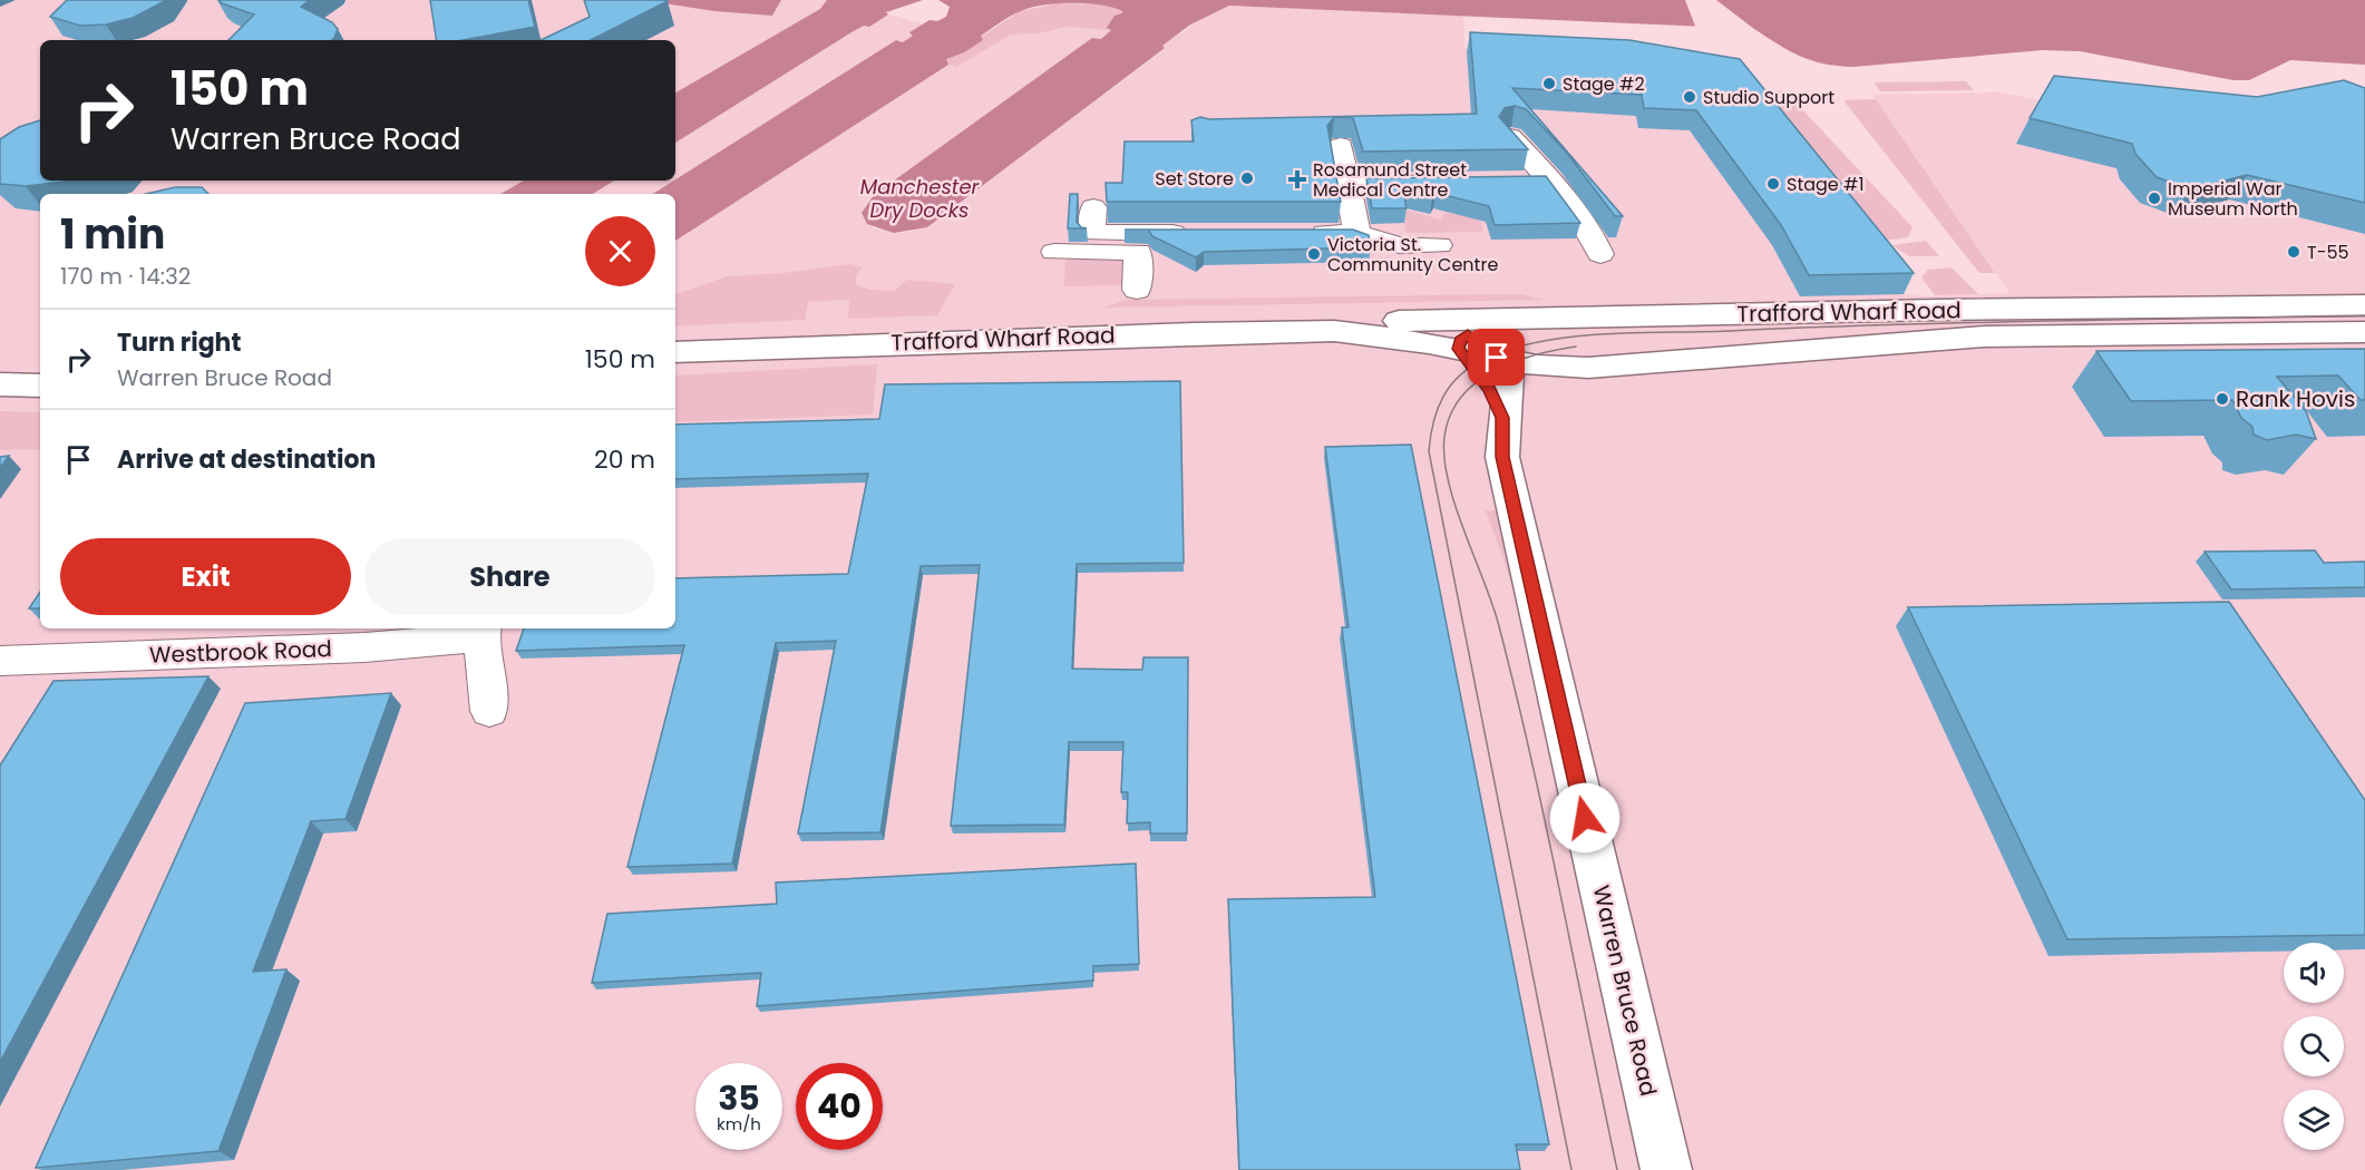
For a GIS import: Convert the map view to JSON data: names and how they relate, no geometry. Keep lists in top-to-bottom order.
{
  "streets": {
    "street": ["Trafford Wharf Road", "Westbrook Road", "Warren Bruce Road"]
  },
  "crossings": [
    ["Trafford Wharf Road", "Warren Bruce Road"]
  ],
  "water": ["Manchester Dry Docks"],
  "places": {
    "other": [
      "Stage #2",
      "Studio Support",
      "Set Store",
      "Stage #1",
      "Imperial War Museum North",
      "T-55",
      "Victoria St. Community Centre",
      "Rank Hovis"
    ],
    "health": ["Rosamund Street Medical Centre"]
  },
  "page": {
    "turn": ["150 m", "Warren Bruce Road"],
    "heading": ["1 min", "170 m · 14:32"],
    "list": [
      {
        "name": "Turn right",
        "note": "Warren Bruce Road",
        "value": "150 m"
      },
      {
        "name": "Arrive at destination",
        "value": "20 m"
      }
    ],
    "buttons": ["Exit", "Share"],
    "speed": "35 km/h",
    "limit": "40"
  }
}
